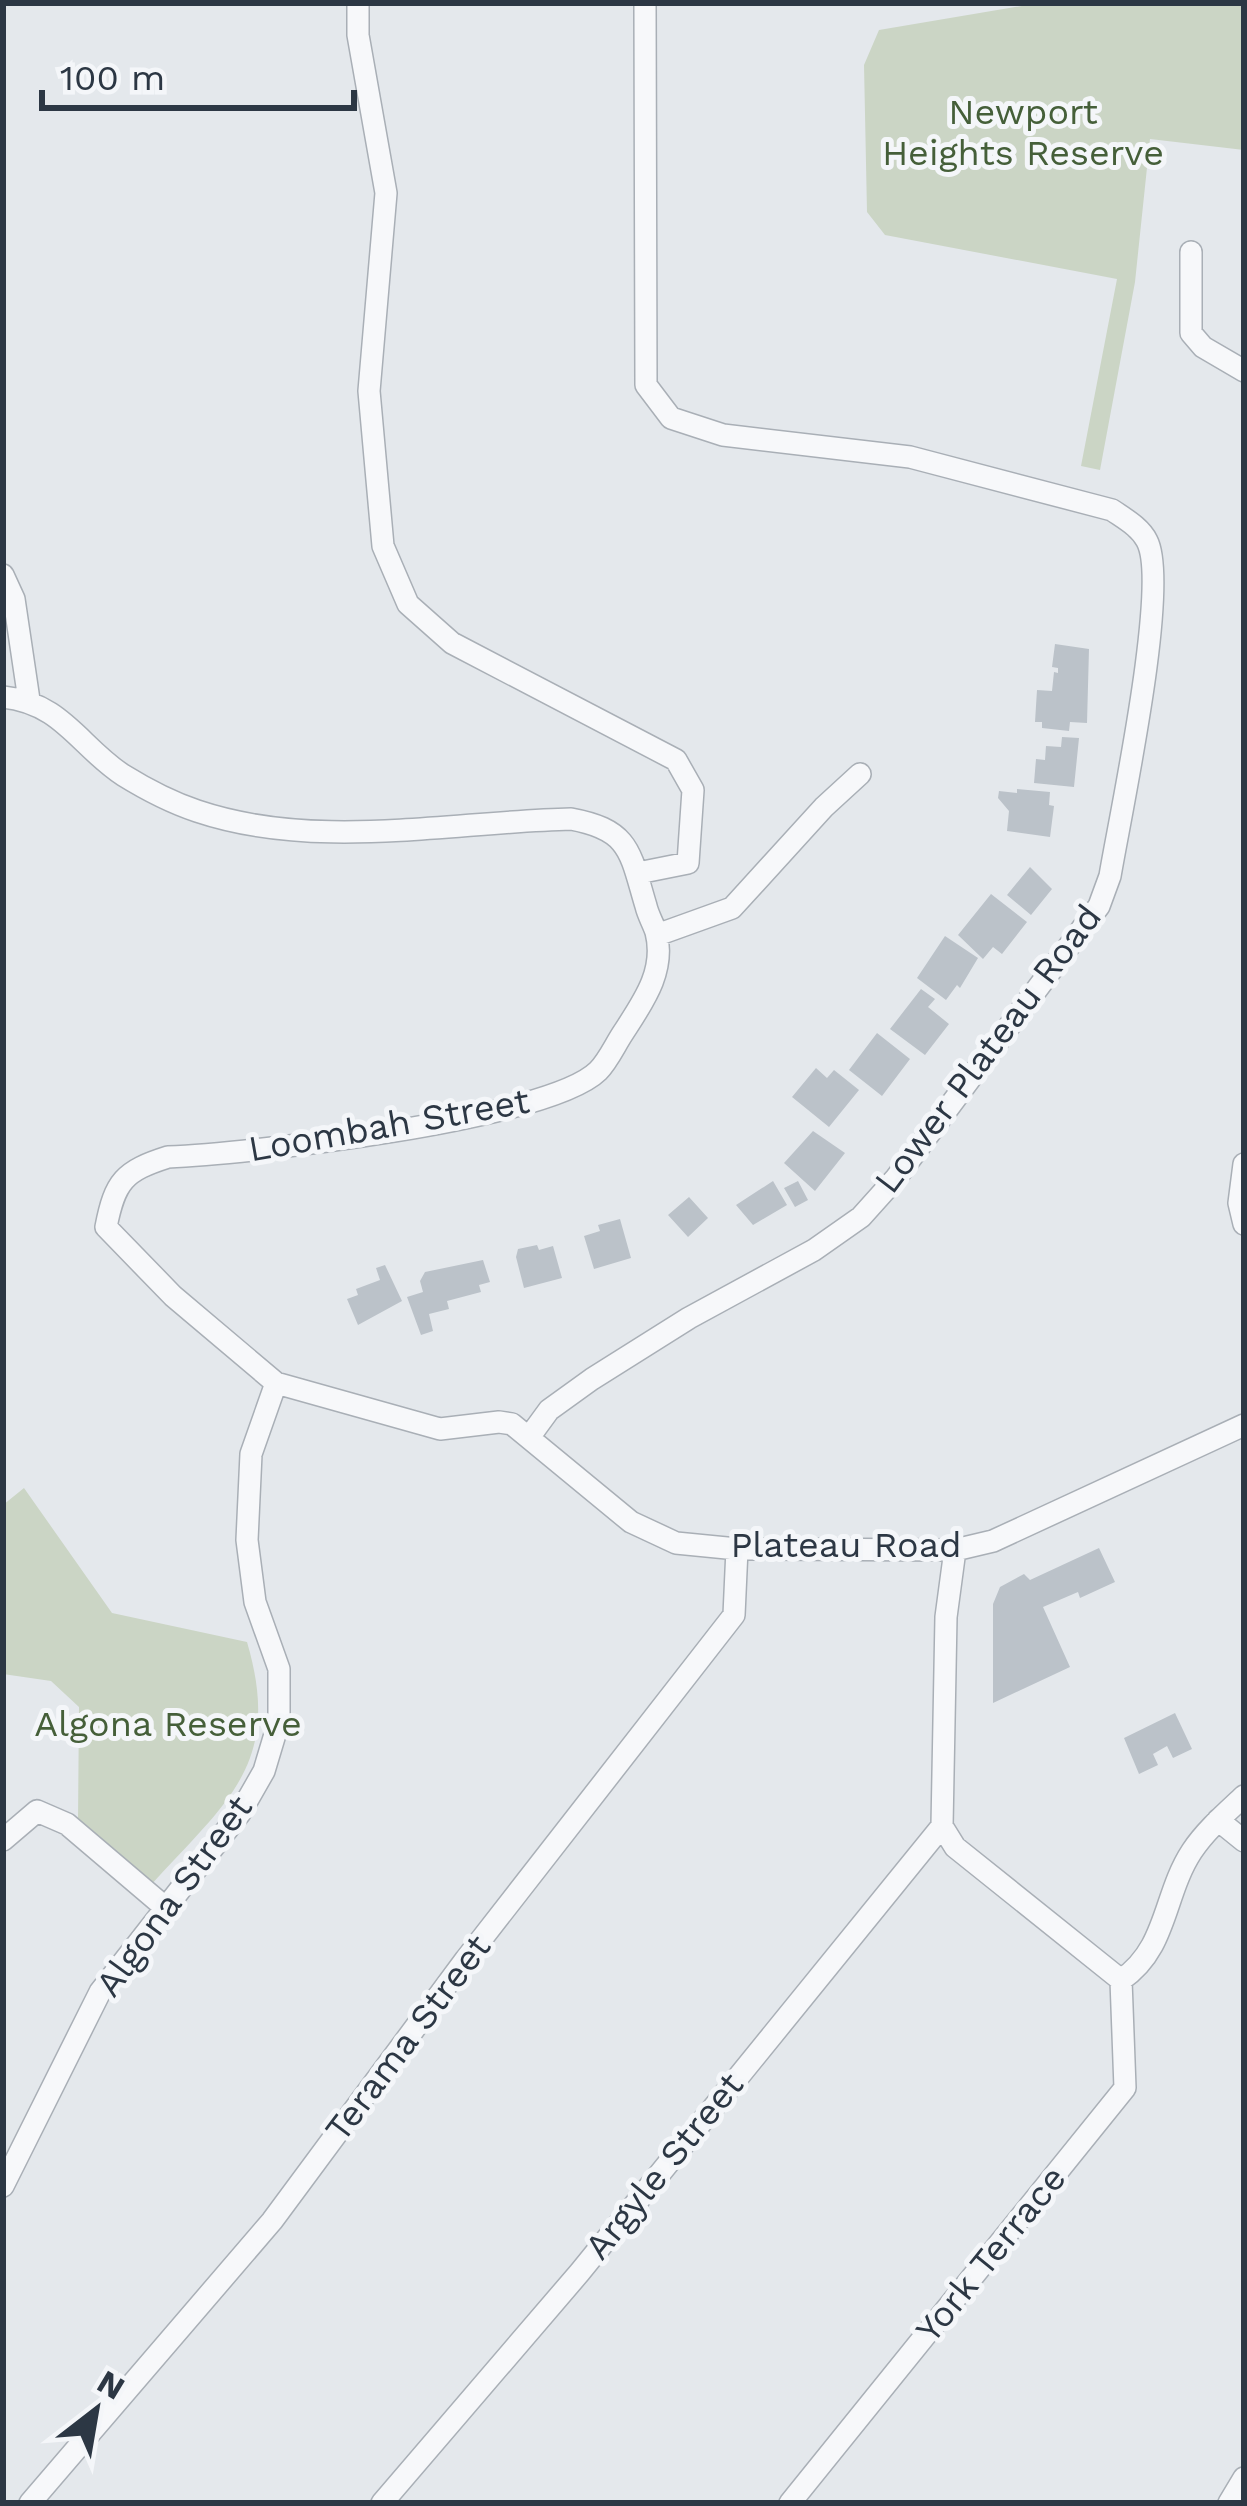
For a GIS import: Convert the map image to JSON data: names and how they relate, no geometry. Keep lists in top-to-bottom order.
{
  "streets": {
    "street": [
      "Lower Plateau Road",
      "Loombah Street",
      "Plateau Road",
      "Algona Street",
      "Terama Street",
      "Argyle Street",
      "York Terrace"
    ]
  },
  "crossings": [
    ["Lower Plateau Road", "Loombah Street"],
    ["Lower Plateau Road", "Plateau Road"],
    ["Loombah Street", "Plateau Road"],
    ["Loombah Street", "Algona Street"],
    ["Plateau Road", "Terama Street"]
  ],
  "parks": ["Newport Heights Reserve", "Algona Reserve"],
  "scale_bar": "100 m",
  "north": "top right"
}
